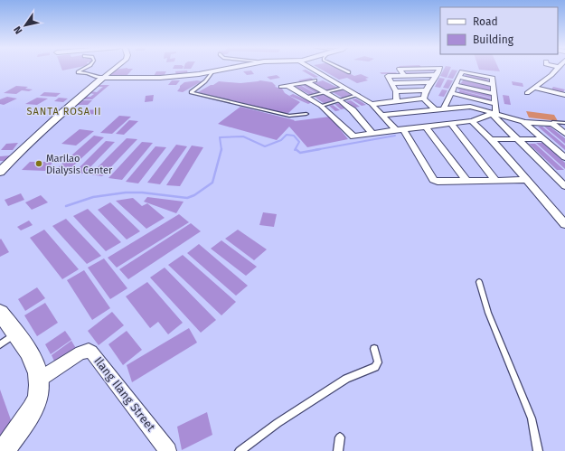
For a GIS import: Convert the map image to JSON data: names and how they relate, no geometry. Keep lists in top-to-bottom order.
{
  "streets": {
    "street": ["Ilang Ilang Street"]
  },
  "districts": ["SANTA ROSA II"],
  "places": ["Marilao Dialysis Center"],
  "legend": ["Road", "Building"],
  "north": "bottom left"
}
